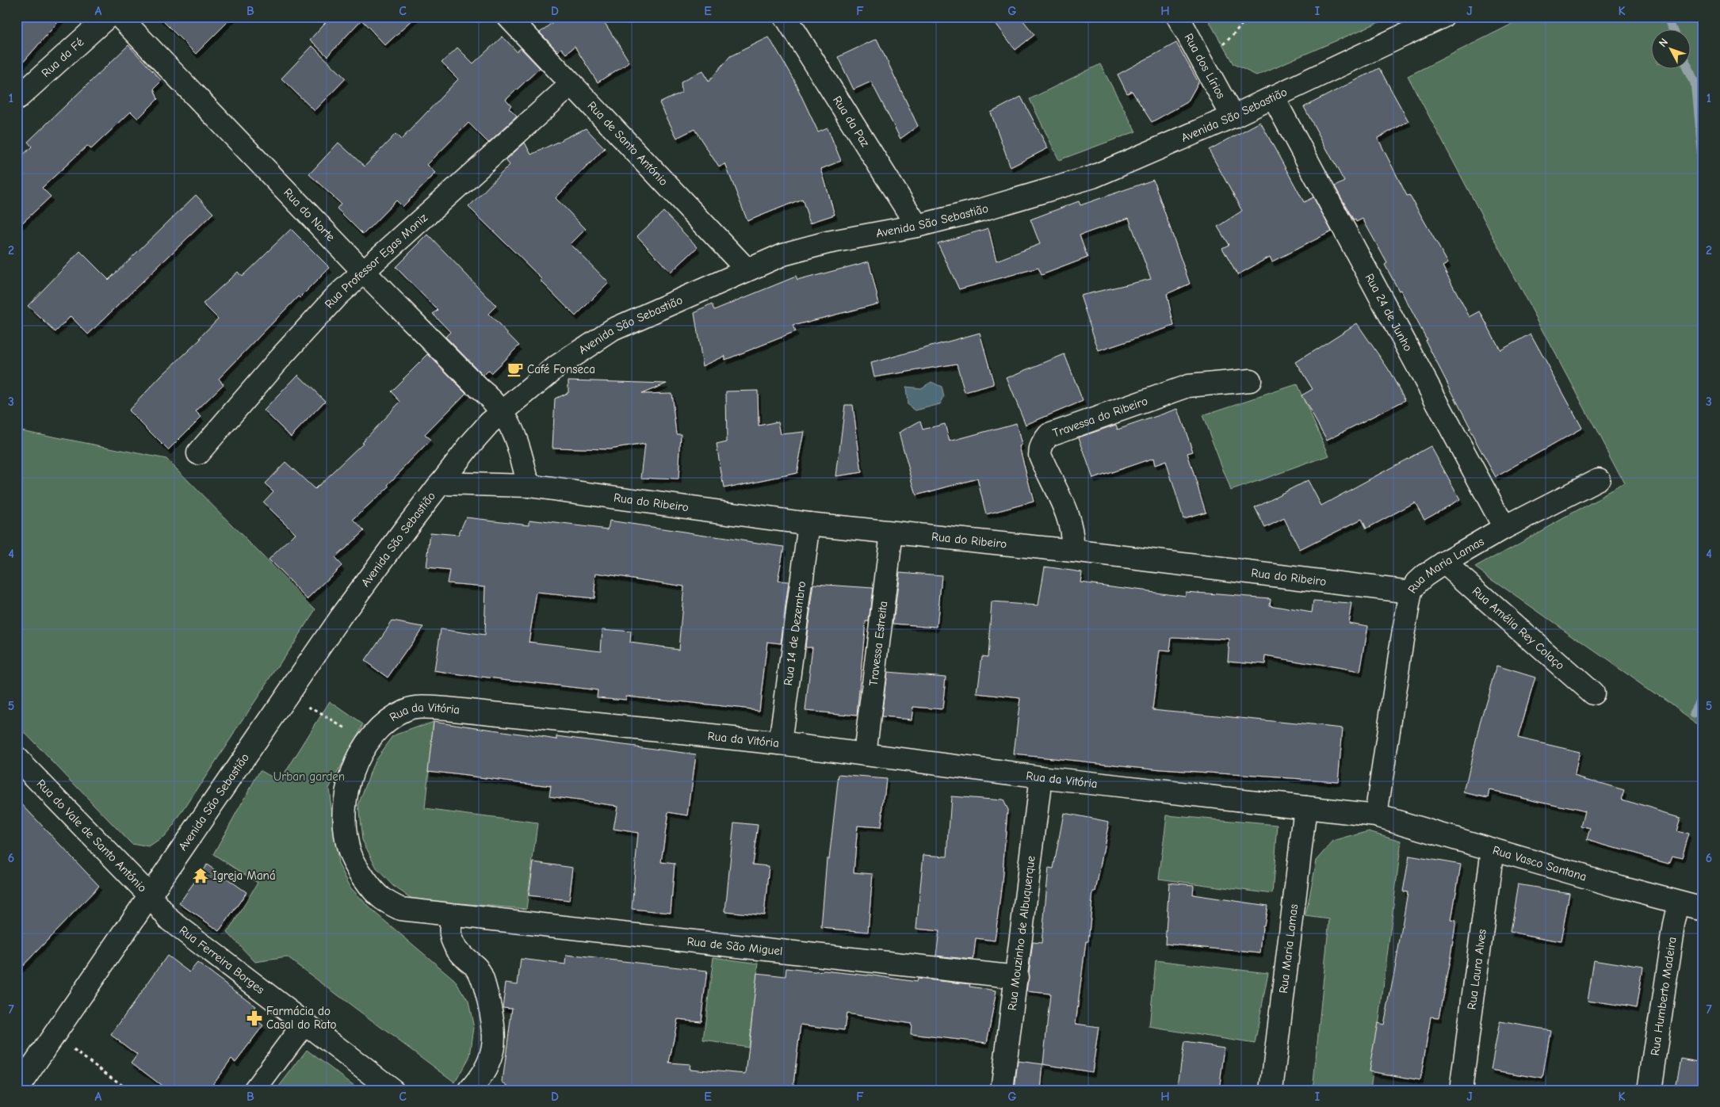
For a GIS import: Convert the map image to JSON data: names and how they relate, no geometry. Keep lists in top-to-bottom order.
{
  "streets": {
    "street": [
      "Rua da Fé",
      "Rua dos Lírios",
      "Avenida São Sebastião",
      "Rua da Paz",
      "Rua de Santo António",
      "Rua do Norte",
      "Rua Professor Egas Moniz",
      "Rua 24 de Junho",
      "Travessa do Ribeiro",
      "Rua do Ribeiro",
      "Rua Maria Lamas",
      "Rua Amélia Rey Colaço",
      "Rua 14 de Dezembro",
      "Travessa Estreita",
      "Rua da Vitória",
      "Rua do Vale de Santo António",
      "Rua Vasco Santana",
      "Rua Mouzinho de Albuquerque",
      "Rua de São Miguel",
      "Rua Ferreira Borges",
      "Rua Laura Alves",
      "Rua Humberto Madeira"
    ]
  },
  "crossings": [
    ["Rua dos Lírios", "Avenida São Sebastião"],
    ["Avenida São Sebastião", "Rua da Paz"],
    ["Avenida São Sebastião", "Rua de Santo António"],
    ["Avenida São Sebastião", "Rua do Norte"],
    ["Avenida São Sebastião", "Rua 24 de Junho"],
    ["Avenida São Sebastião", "Rua do Ribeiro"],
    ["Avenida São Sebastião", "Rua do Vale de Santo António"],
    ["Avenida São Sebastião", "Rua Ferreira Borges"],
    ["Rua de Santo António", "Rua Professor Egas Moniz"],
    ["Rua do Norte", "Rua Professor Egas Moniz"],
    ["Rua 24 de Junho", "Rua Maria Lamas"],
    ["Travessa do Ribeiro", "Rua do Ribeiro"],
    ["Rua do Ribeiro", "Rua Maria Lamas"],
    ["Rua do Ribeiro", "Rua 14 de Dezembro"],
    ["Rua do Ribeiro", "Travessa Estreita"],
    ["Rua Maria Lamas", "Rua Amélia Rey Colaço"],
    ["Rua Maria Lamas", "Rua da Vitória"],
    ["Rua Maria Lamas", "Rua Vasco Santana"],
    ["Rua 14 de Dezembro", "Rua da Vitória"],
    ["Travessa Estreita", "Rua da Vitória"],
    ["Rua da Vitória", "Rua Vasco Santana"],
    ["Rua da Vitória", "Rua Mouzinho de Albuquerque"],
    ["Rua da Vitória", "Rua de São Miguel"],
    ["Rua do Vale de Santo António", "Rua Ferreira Borges"],
    ["Rua Vasco Santana", "Rua Laura Alves"],
    ["Rua Vasco Santana", "Rua Humberto Madeira"],
    ["Rua Mouzinho de Albuquerque", "Rua de São Miguel"]
  ],
  "parks": ["Urban garden"],
  "places": {
    "cafe": ["Café Fonseca"],
    "temple": ["Igreja Maná"],
    "pharmacy": ["Farmácia do Casal do Rato"]
  },
  "north": "top left",
  "grid": {
    "columns": [
      "A",
      "B",
      "C",
      "D",
      "E",
      "F",
      "G",
      "H",
      "I",
      "J",
      "K"
    ],
    "rows": [
      "1",
      "2",
      "3",
      "4",
      "5",
      "6",
      "7"
    ]
  }
}
